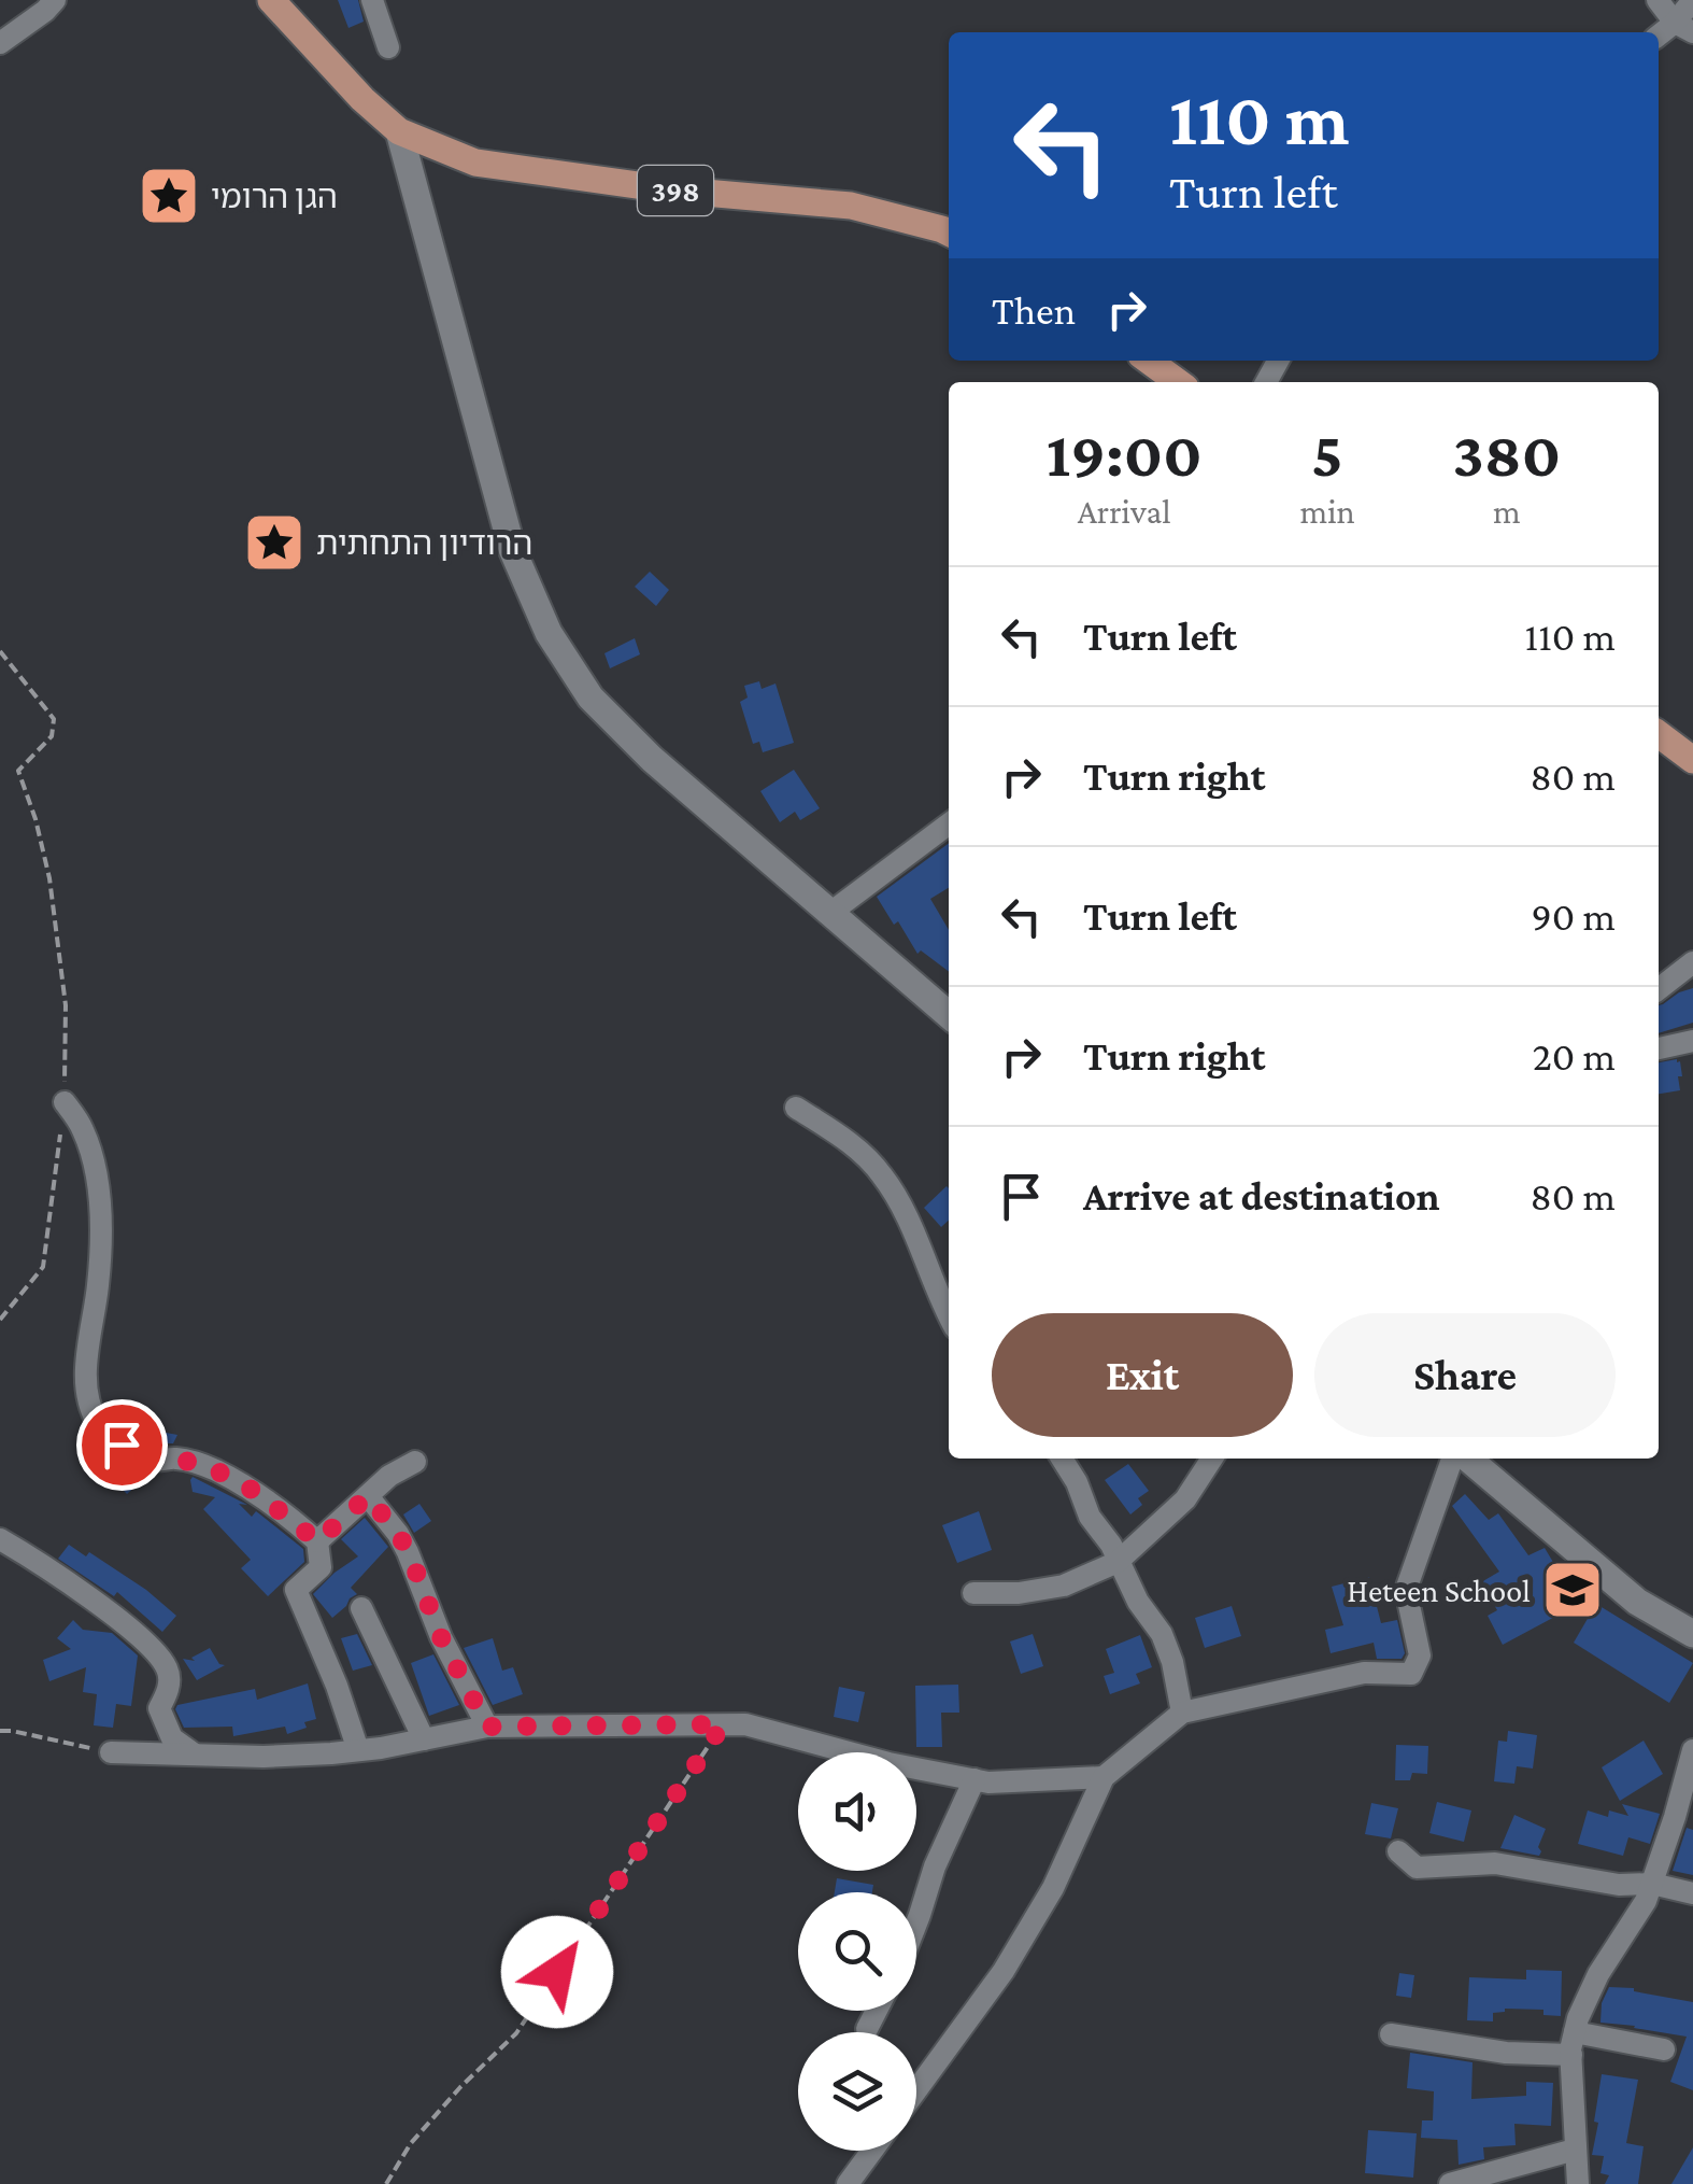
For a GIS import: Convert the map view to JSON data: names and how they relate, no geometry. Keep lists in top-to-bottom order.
{
  "streets": {
    "main road": ["398"]
  },
  "places": {
    "place": ["הגן הרומי", "הרודיון התחתית"],
    "school or university": ["Heteen School"]
  },
  "page": {
    "turn": ["110 m", "Turn left"],
    "then": "Then",
    "eta": [
      "19:00",
      "Arrival",
      "5",
      "min",
      "380",
      "m"
    ],
    "list": [
      {
        "name": "Turn left",
        "value": "110 m"
      },
      {
        "name": "Turn right",
        "value": "80 m"
      },
      {
        "name": "Turn left",
        "value": "90 m"
      },
      {
        "name": "Turn right",
        "value": "20 m"
      },
      {
        "name": "Arrive at destination",
        "value": "80 m"
      }
    ],
    "buttons": ["Exit", "Share"]
  }
}
